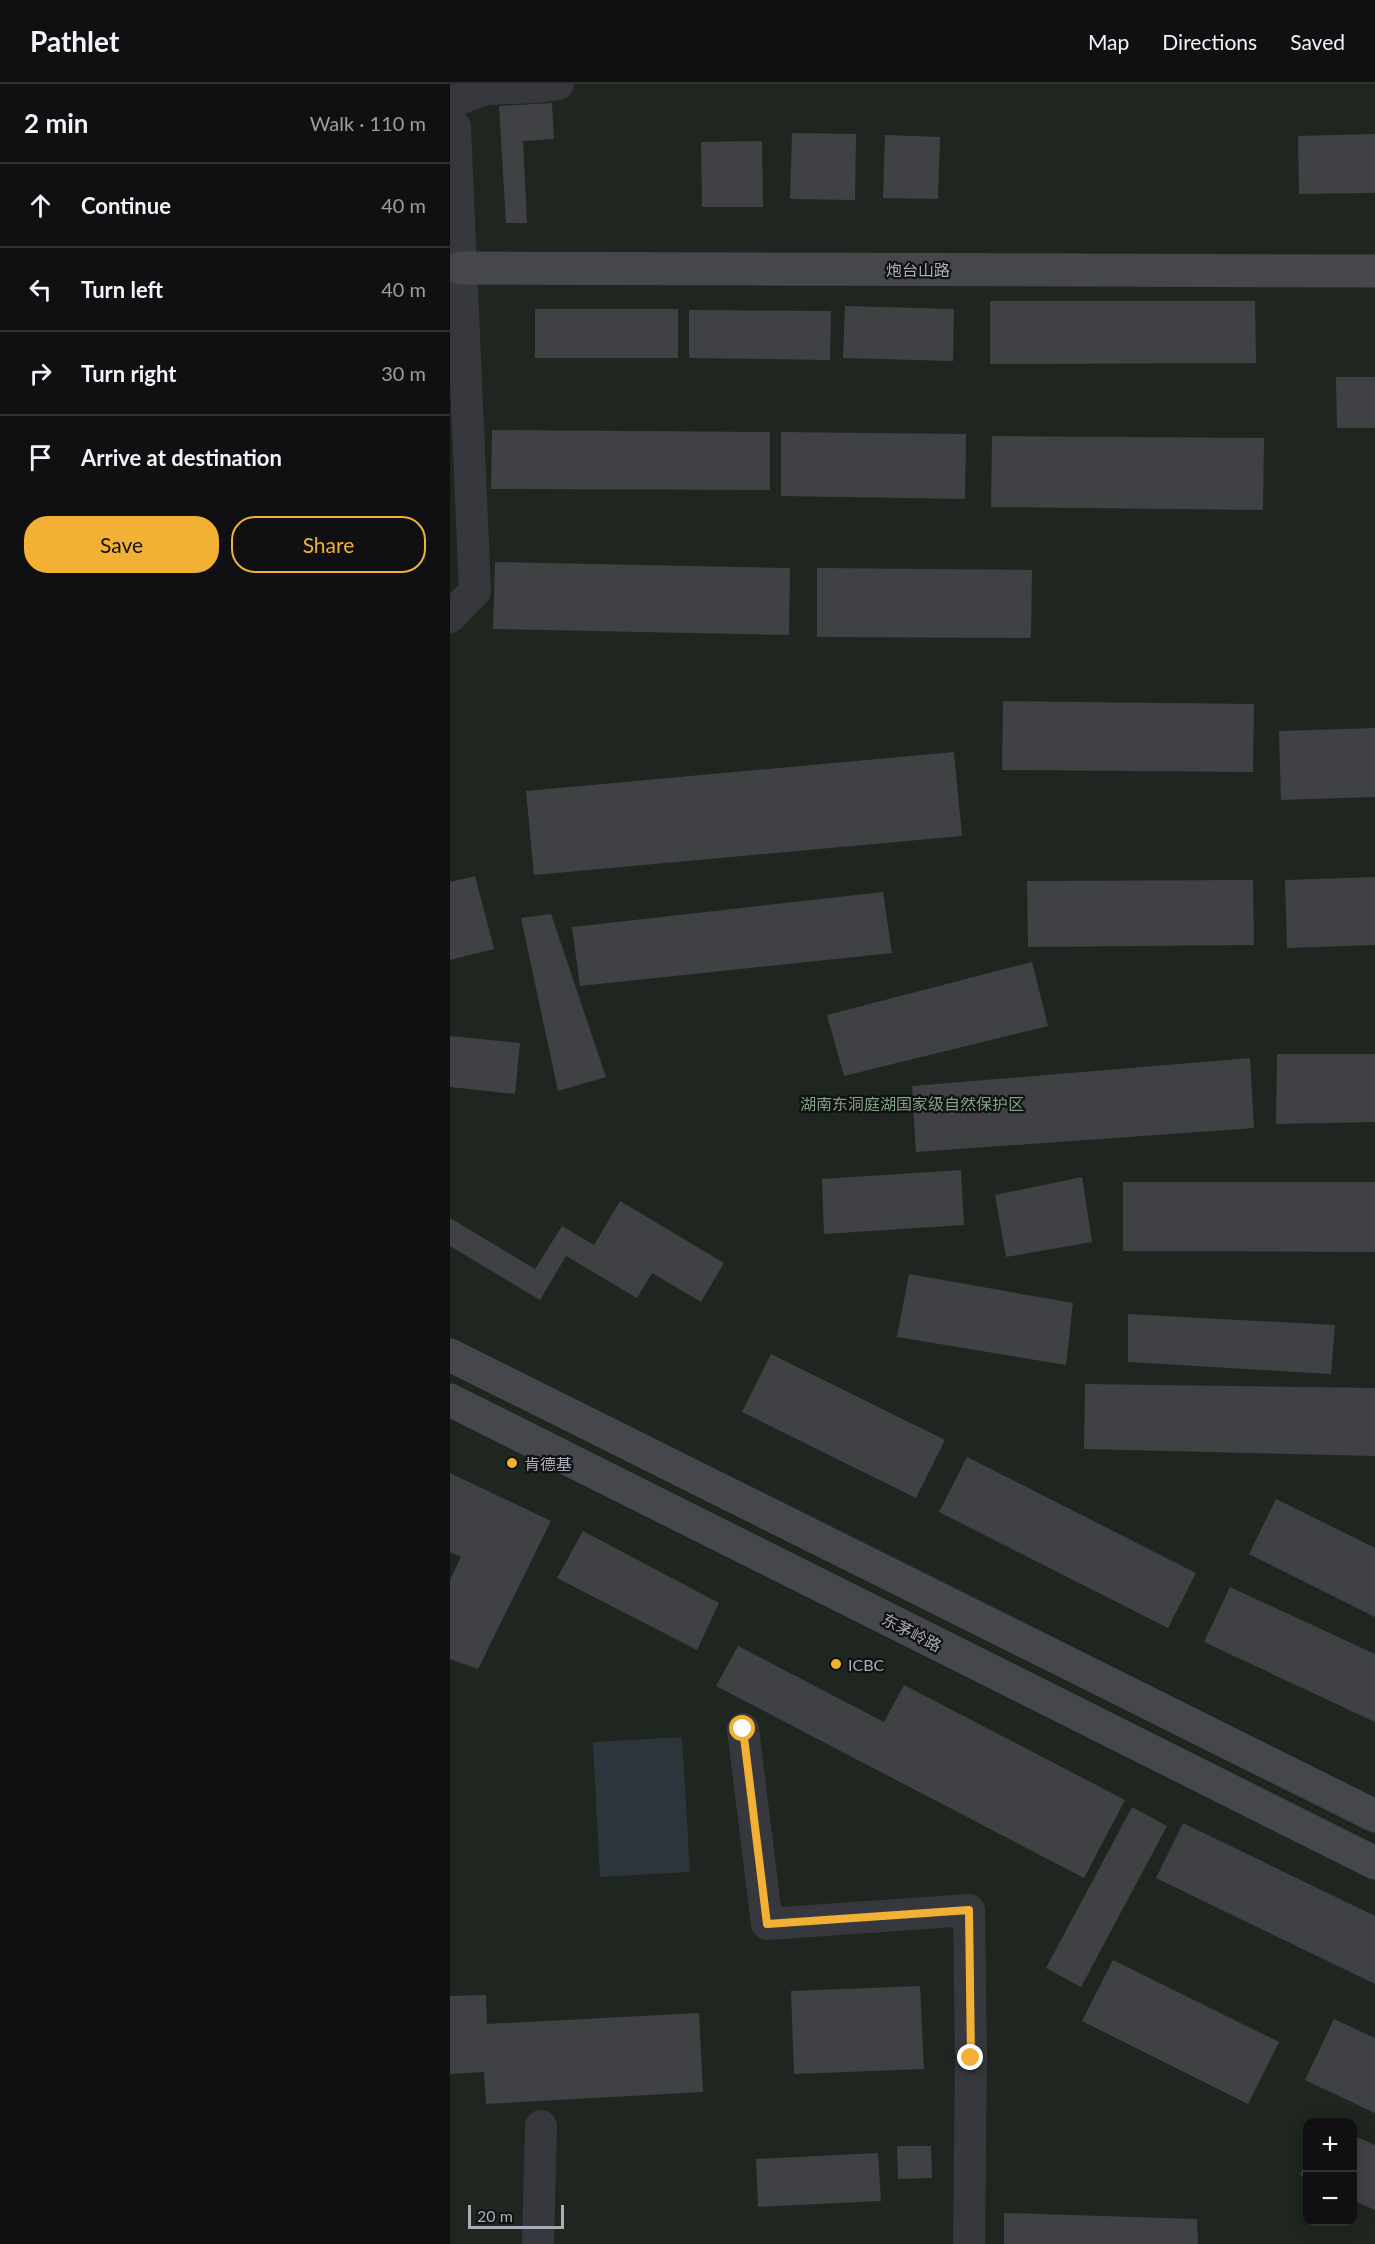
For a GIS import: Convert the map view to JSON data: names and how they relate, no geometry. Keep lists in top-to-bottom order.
{
  "streets": {
    "main road": ["炮台山路", "东茅岭路"]
  },
  "parks": ["湖南东洞庭湖国家级自然保护区"],
  "places": ["肯德基", "ICBC"],
  "scale_bar": "20 m",
  "page": {
    "header": "Pathlet",
    "nav": ["Map", "Directions", "Saved"],
    "heading": ["2 min", "Walk · 110 m"],
    "list": [
      ["Continue", "40 m"],
      ["Turn left", "40 m"],
      ["Turn right", "30 m"],
      "Arrive at destination"
    ],
    "buttons": ["Save", "Share"],
    "map_buttons": ["+", "−"],
    "scale": "20 m"
  }
}
